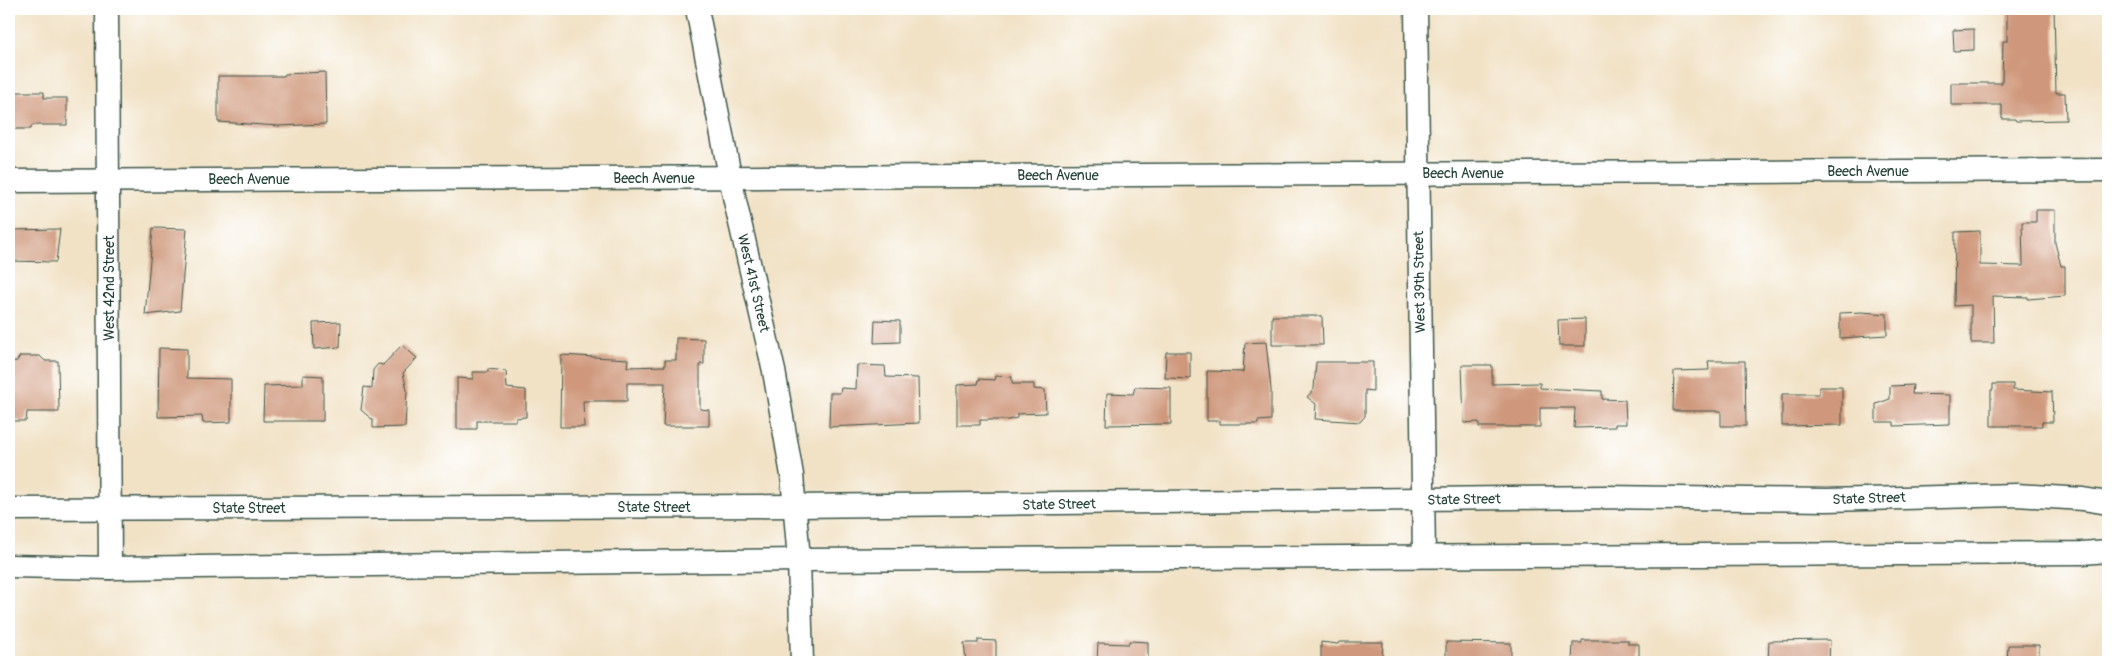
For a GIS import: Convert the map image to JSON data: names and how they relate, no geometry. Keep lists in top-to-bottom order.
{
  "streets": {
    "street": [
      "Beech Avenue",
      "West 39th Street",
      "West 41st Street",
      "West 42nd Street",
      "State Street"
    ]
  },
  "crossings": [
    ["Beech Avenue", "West 39th Street"],
    ["Beech Avenue", "West 41st Street"],
    ["Beech Avenue", "West 42nd Street"],
    ["West 39th Street", "State Street"],
    ["West 41st Street", "State Street"],
    ["West 42nd Street", "State Street"]
  ]
}
